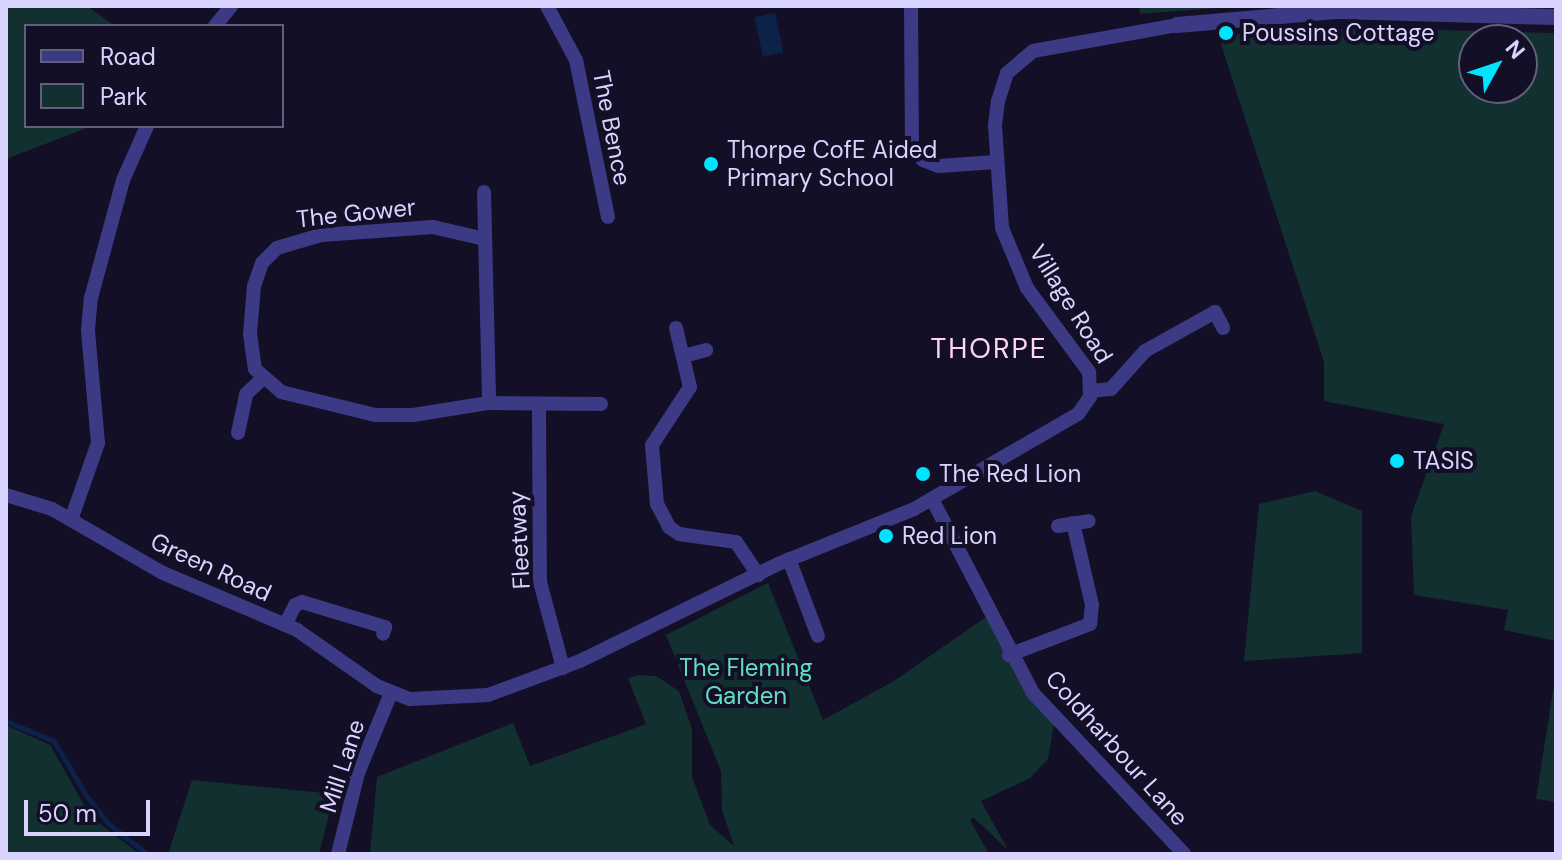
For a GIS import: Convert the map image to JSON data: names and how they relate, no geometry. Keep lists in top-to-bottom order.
{
  "streets": {
    "street": [
      "The Bence",
      "The Gower",
      "Village Road",
      "Fleetway",
      "Green Road",
      "Coldharbour Lane",
      "Mill Lane"
    ]
  },
  "crossings": [
    ["Village Road", "Fleetway"],
    ["Village Road", "Green Road"],
    ["Village Road", "Coldharbour Lane"],
    ["Village Road", "Mill Lane"],
    ["Green Road", "Mill Lane"]
  ],
  "districts": ["THORPE"],
  "parks": ["The Fleming Garden"],
  "places": [
    "Poussins Cottage",
    "Thorpe CofE Aided Primary School",
    "TASIS",
    "The Red Lion",
    "Red Lion"
  ],
  "legend": ["Road", "Park"],
  "scale_bar": "50 m",
  "north": "top right"
}
